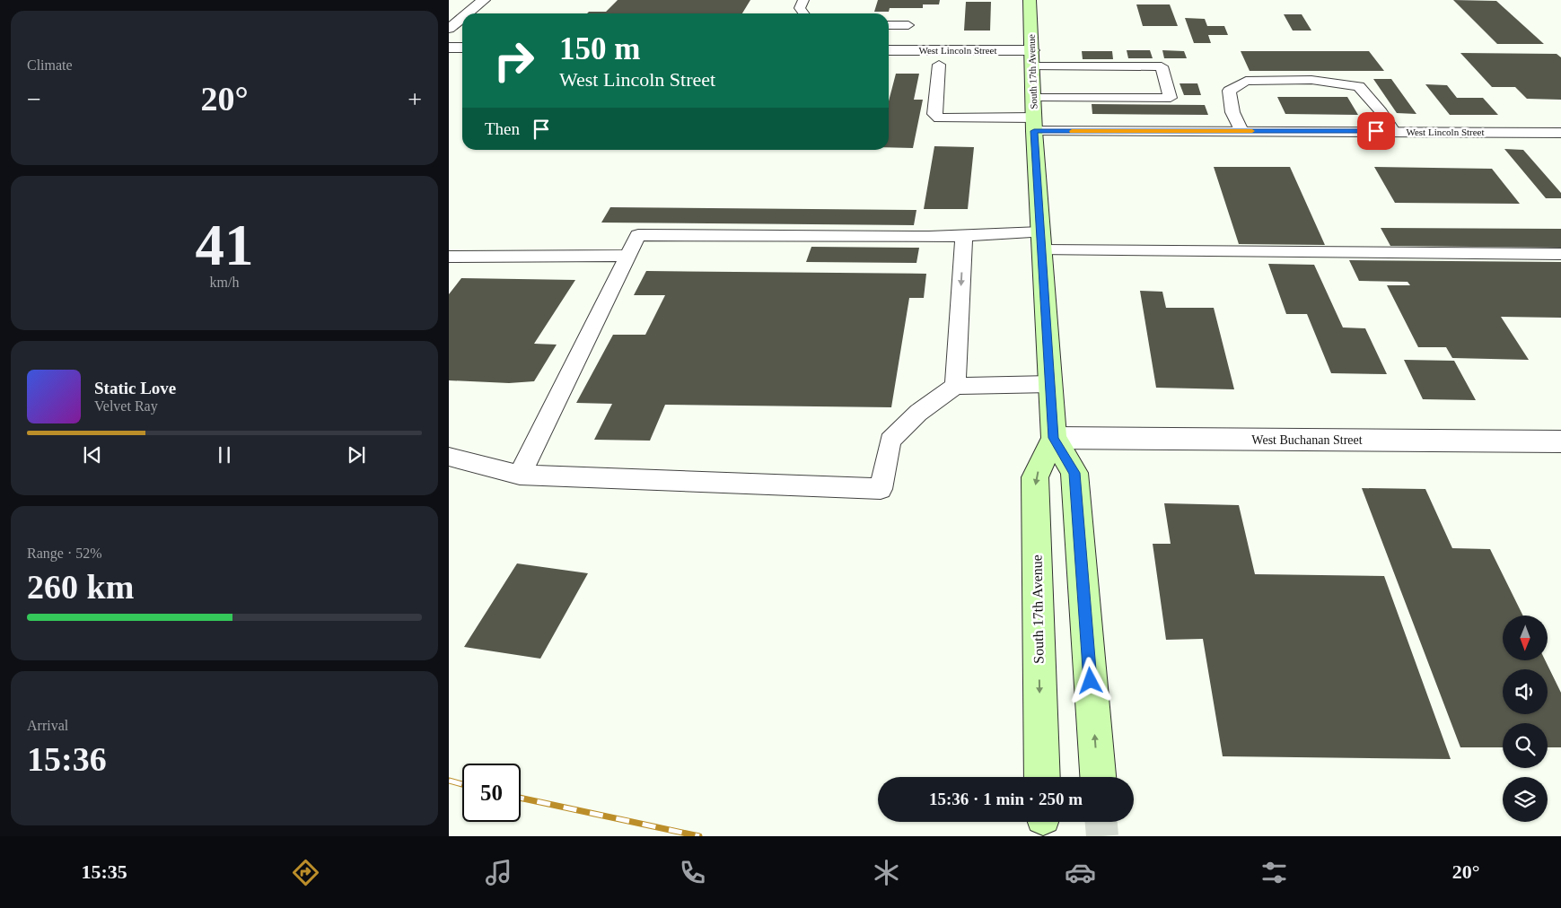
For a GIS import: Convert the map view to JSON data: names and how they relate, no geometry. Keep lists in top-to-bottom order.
{
  "streets": {
    "main road": ["South 17th Avenue"],
    "street": ["West Lincoln Street", "West Buchanan Street"]
  },
  "crossings": [
    ["West Lincoln Street", "South 17th Avenue"],
    ["South 17th Avenue", "West Buchanan Street"]
  ],
  "north": "bottom",
  "page": {
    "tile": [
      "Climate",
      ["41", "km/h"],
      ["Range · 52%", "260 km"],
      ["Arrival", "15:36"]
    ],
    "turn": ["150 m", "West Lincoln Street"],
    "heat": ["−", "20°", "+"],
    "then": "Then",
    "song": ["Static Love", "Velvet Ray"],
    "limit": "50",
    "trip": "15:36 · 1 min · 250 m",
    "tabs": ["15:35", "20°"]
  }
}
